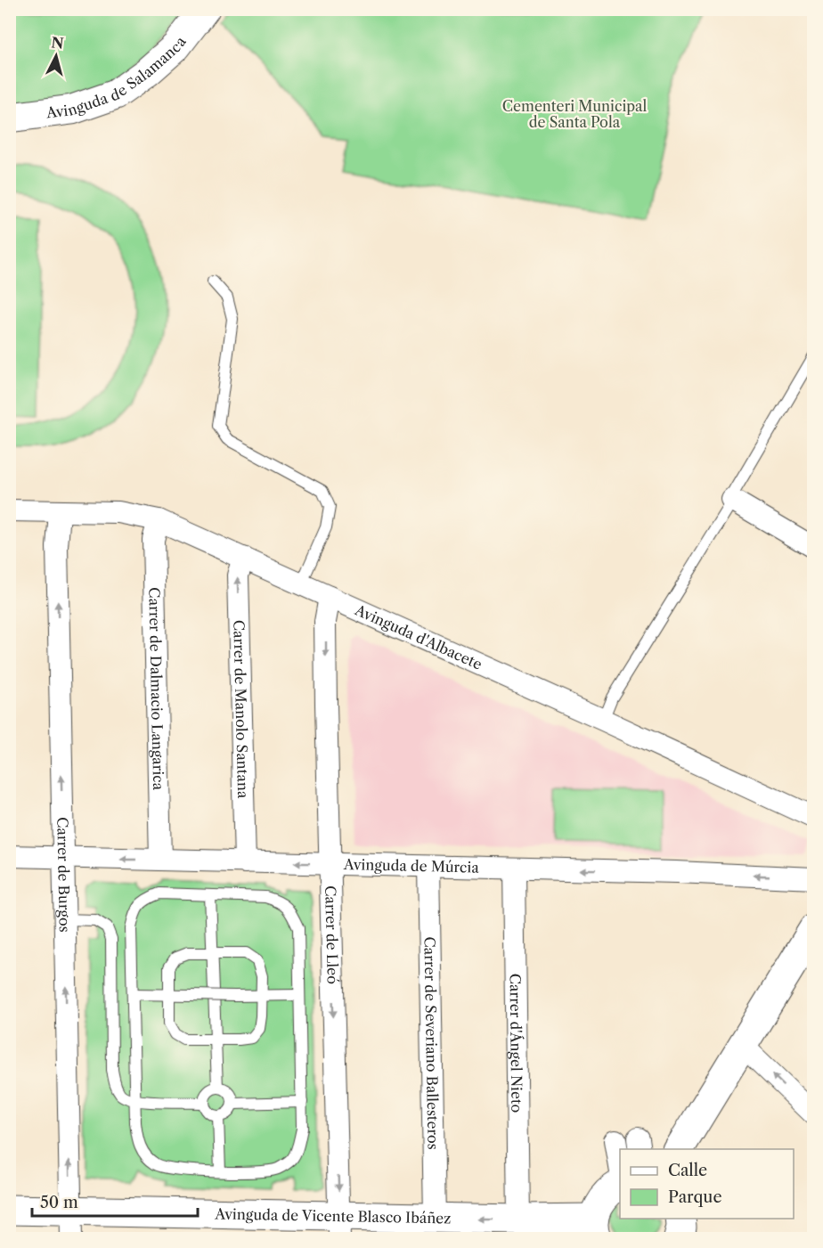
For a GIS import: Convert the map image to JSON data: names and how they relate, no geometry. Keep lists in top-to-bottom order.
{
  "streets": {
    "street": [
      "Avinguda de Salamanca",
      "Avinguda d'Albacete",
      "Carrer de Dalmacio Langarica",
      "Carrer de Manolo Santana",
      "Avinguda de Múrcia",
      "Carrer de Burgos",
      "Carrer de Lleó",
      "Carrer de Severiano Ballesteros",
      "Carrer d'Ángel Nieto",
      "Avinguda de Vicente Blasco Ibáñez"
    ]
  },
  "crossings": [
    ["Avinguda d'Albacete", "Carrer de Dalmacio Langarica"],
    ["Avinguda d'Albacete", "Carrer de Manolo Santana"],
    ["Avinguda d'Albacete", "Carrer de Burgos"],
    ["Avinguda d'Albacete", "Carrer de Lleó"],
    ["Carrer de Dalmacio Langarica", "Avinguda de Múrcia"],
    ["Carrer de Manolo Santana", "Avinguda de Múrcia"],
    ["Avinguda de Múrcia", "Carrer de Burgos"],
    ["Avinguda de Múrcia", "Carrer de Lleó"],
    ["Avinguda de Múrcia", "Carrer de Severiano Ballesteros"],
    ["Avinguda de Múrcia", "Carrer d'Ángel Nieto"],
    ["Carrer de Burgos", "Avinguda de Vicente Blasco Ibáñez"],
    ["Carrer de Lleó", "Avinguda de Vicente Blasco Ibáñez"],
    ["Carrer de Severiano Ballesteros", "Avinguda de Vicente Blasco Ibáñez"],
    ["Carrer d'Ángel Nieto", "Avinguda de Vicente Blasco Ibáñez"]
  ],
  "one_way": [
    "Carrer de Manolo Santana",
    "Avinguda de Múrcia",
    "Carrer de Burgos",
    "Carrer de Lleó"
  ],
  "parks": ["Cementeri Municipal de Santa Pola"],
  "legend": ["Calle", "Parque"],
  "scale_bar": "50 m",
  "north": "top"
}
